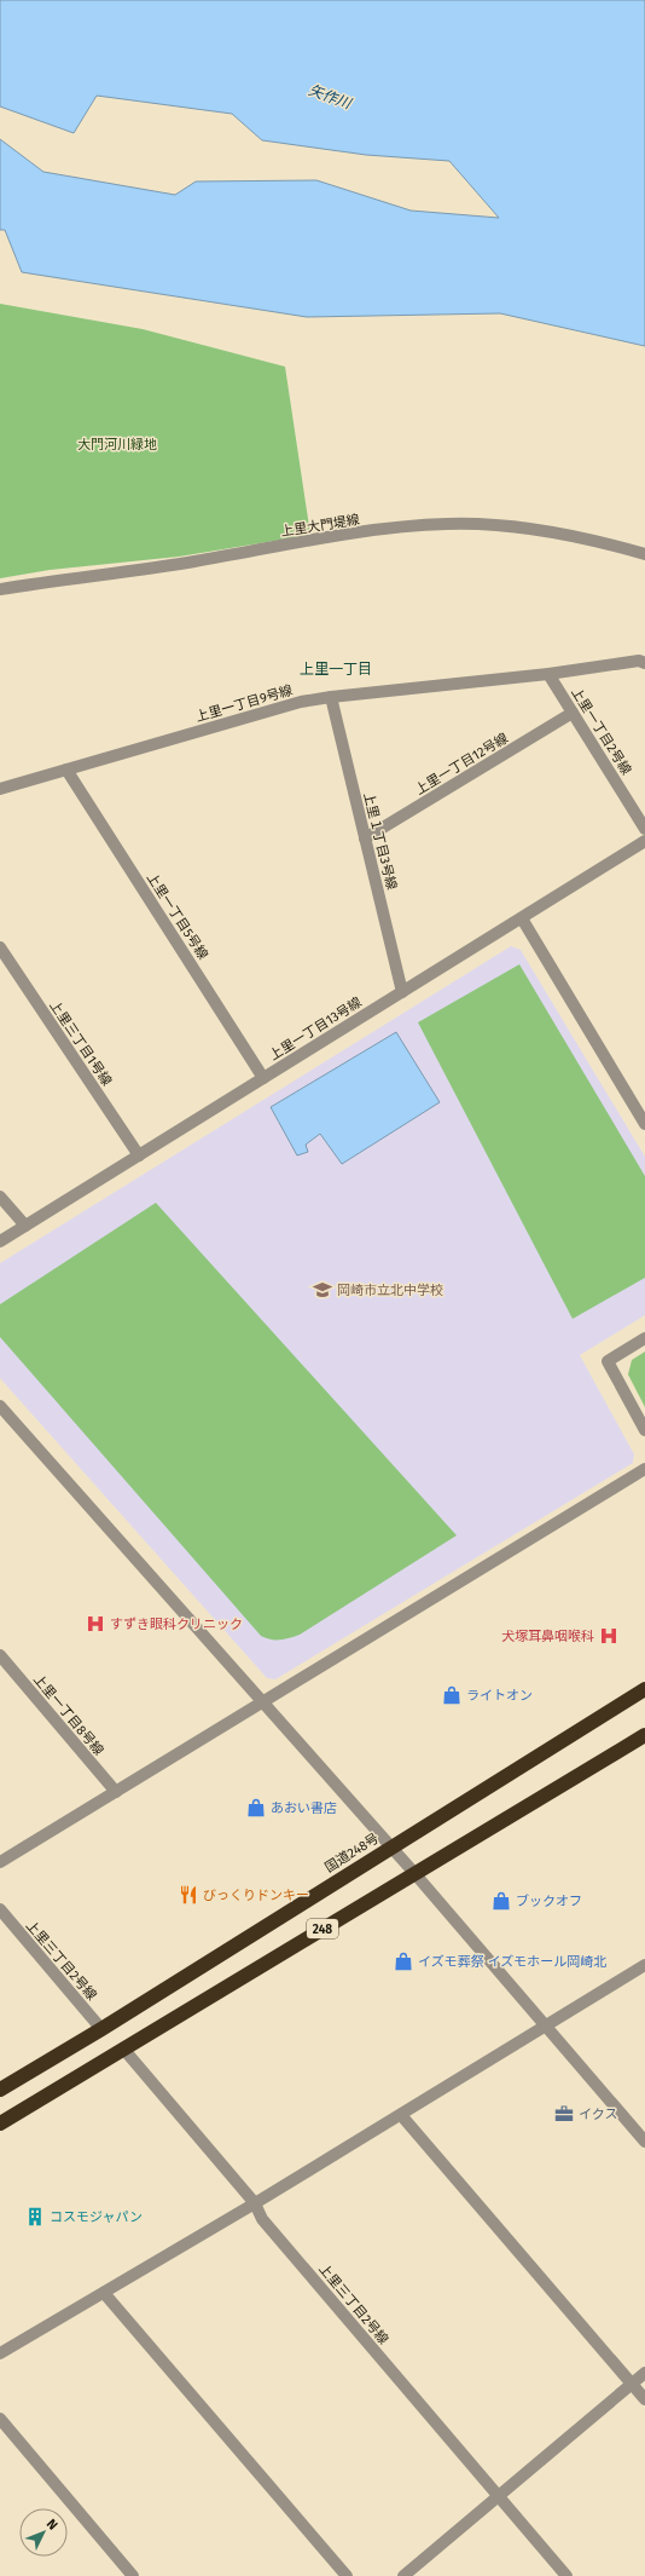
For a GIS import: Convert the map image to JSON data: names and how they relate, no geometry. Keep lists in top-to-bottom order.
{
  "streets": {
    "highway": ["国道248号", "248"],
    "street": [
      "上里大門堤線",
      "上里一丁目9号線",
      "上里一丁目2号線",
      "上里一丁目12号線",
      "上里１丁目3号線",
      "上里一丁目5号線",
      "上里一丁目13号線",
      "上里三丁目1号線",
      "上里一丁目8号線",
      "上里三丁目2号線"
    ]
  },
  "crossings": [
    ["上里一丁目9号線", "上里一丁目2号線"],
    ["上里一丁目9号線", "上里１丁目3号線"],
    ["上里一丁目9号線", "上里一丁目5号線"],
    ["上里一丁目2号線", "上里一丁目12号線"],
    ["上里一丁目12号線", "上里１丁目3号線"],
    ["上里１丁目3号線", "上里一丁目13号線"],
    ["上里一丁目5号線", "上里一丁目13号線"],
    ["上里一丁目13号線", "上里三丁目1号線"],
    ["国道248号", "上里三丁目2号線"],
    ["248", "上里三丁目2号線"]
  ],
  "districts": ["上里一丁目"],
  "water": ["矢作川"],
  "parks": ["大門河川緑地"],
  "places": {
    "school or university": ["岡崎市立北中学校"],
    "hospital": ["すずき眼科クリニック", "犬塚耳鼻咽喉科"],
    "shop": [
      "ライトオン",
      "あおい書店",
      "ブックオフ",
      "イズモ葬祭 イズモホール岡崎北"
    ],
    "restaurant": ["びっくりドンキー"],
    "office": ["イクス"],
    "building": ["コスモジャパン"]
  },
  "north": "top right"
}
